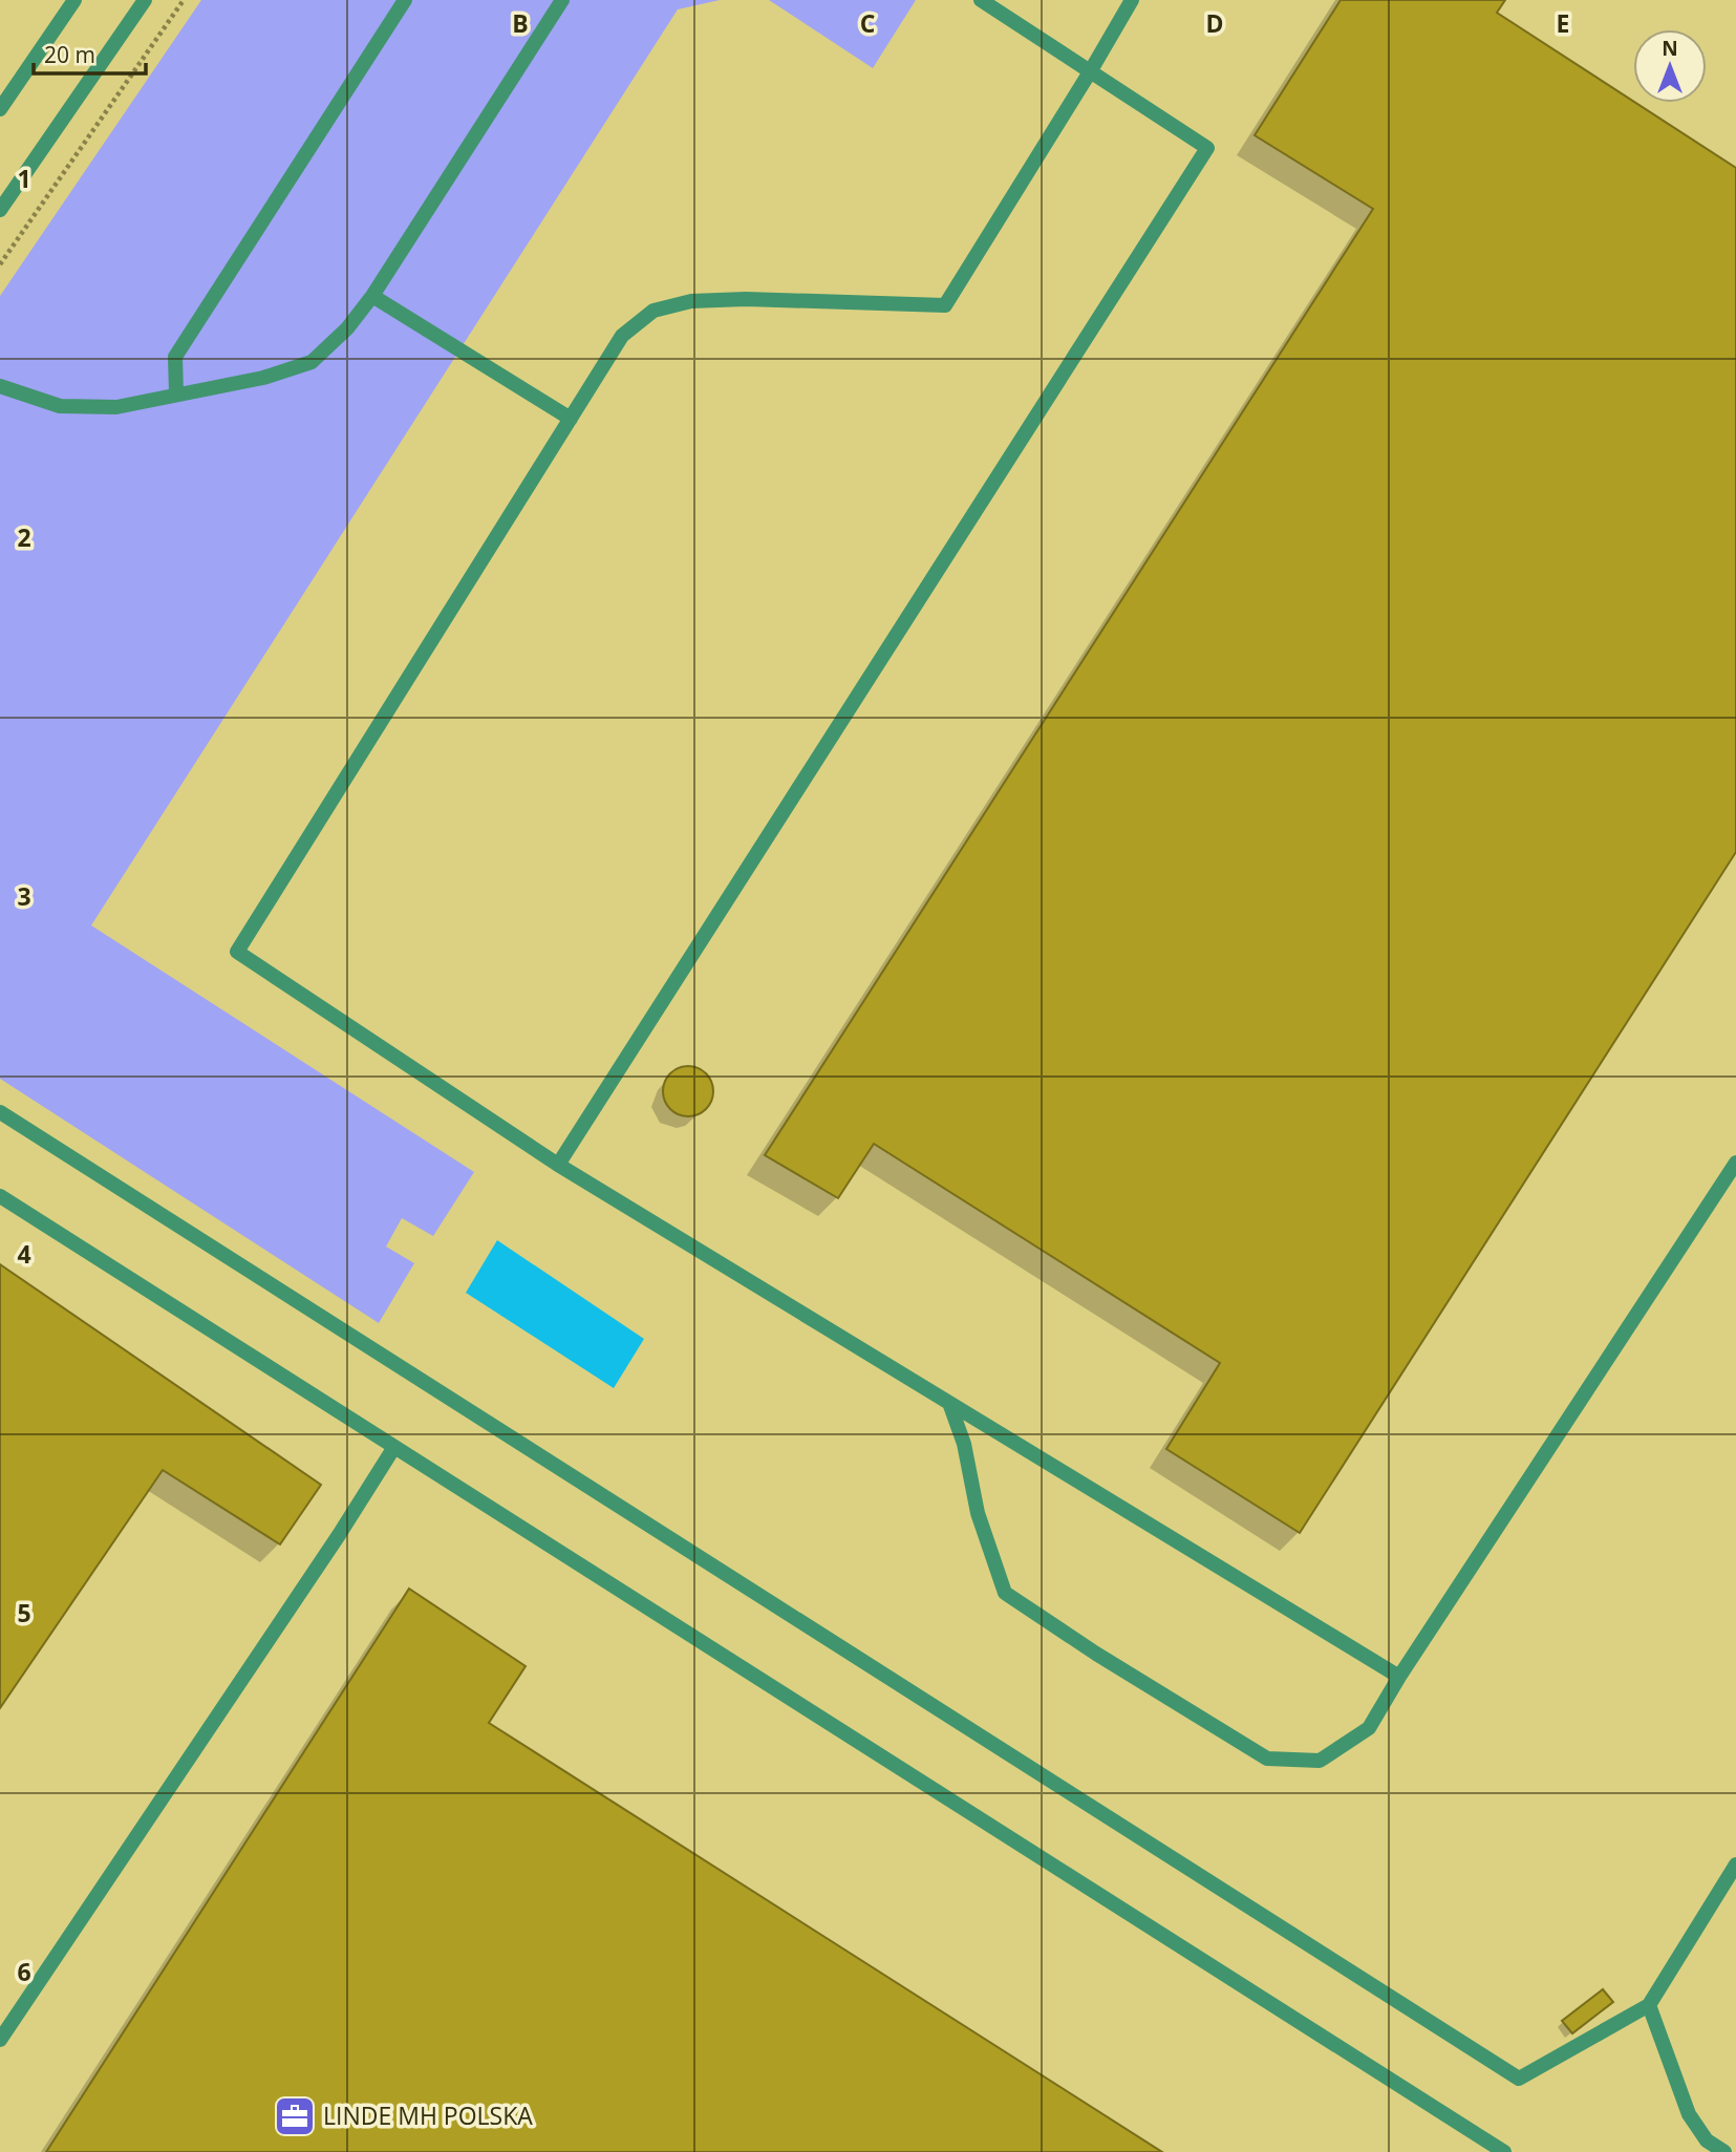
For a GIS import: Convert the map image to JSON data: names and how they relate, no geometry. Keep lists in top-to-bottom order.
{
  "places": {
    "office": ["LINDE MH POLSKA"]
  },
  "scale_bar": "20 m",
  "north": "top",
  "grid": {
    "columns": [
      "B",
      "C",
      "D",
      "E"
    ],
    "rows": [
      "1",
      "2",
      "3",
      "4",
      "5",
      "6"
    ]
  }
}
